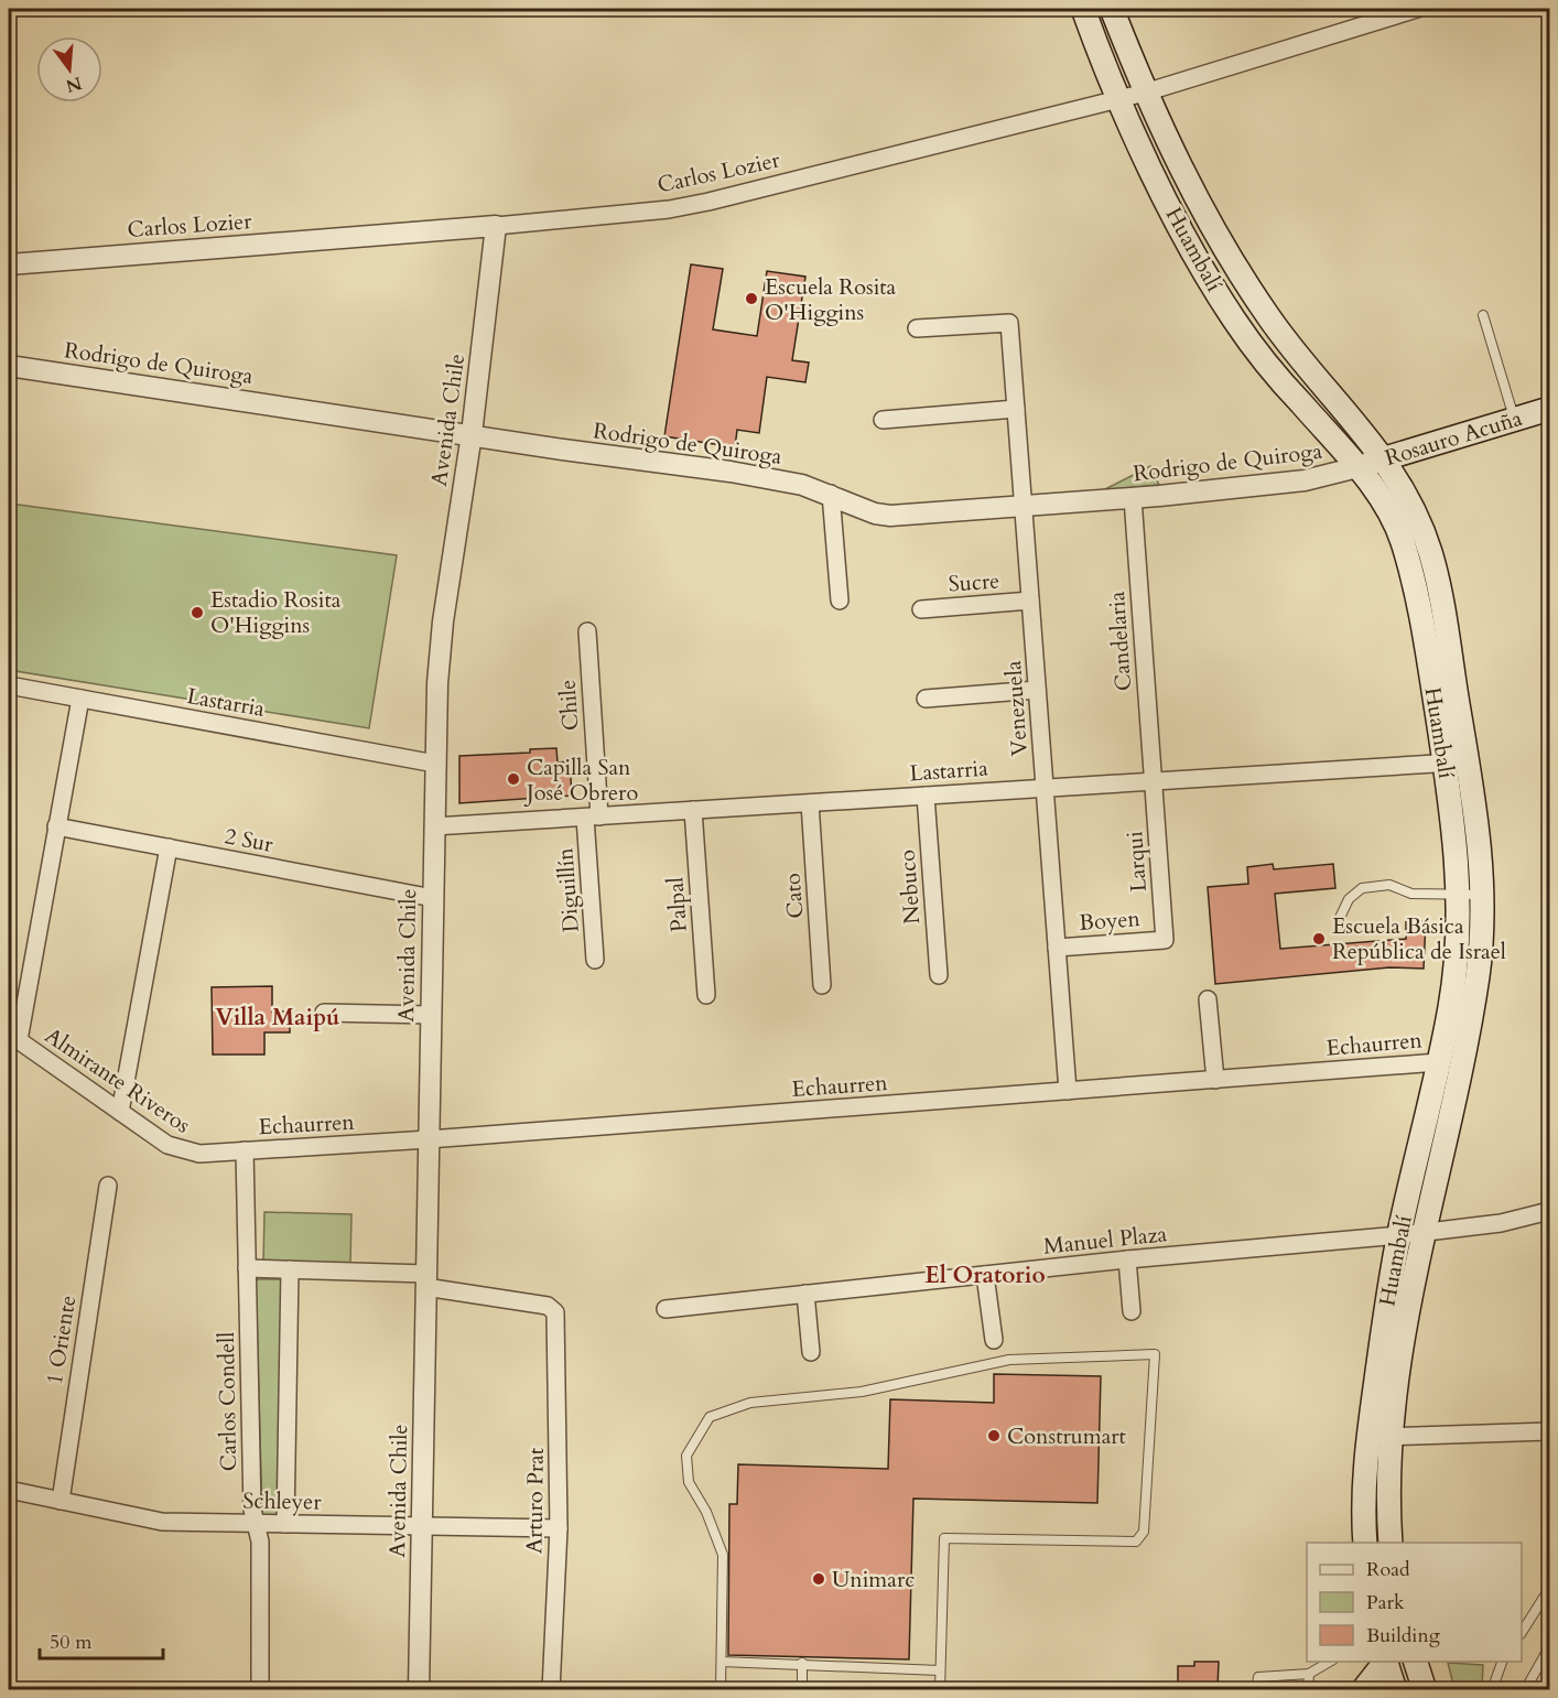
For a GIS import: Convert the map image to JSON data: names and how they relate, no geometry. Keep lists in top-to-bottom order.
{
  "streets": {
    "main road": ["Huambalí", "Rosauro Acuña"],
    "street": [
      "Carlos Lozier",
      "Rodrigo de Quiroga",
      "Avenida Chile",
      "Sucre",
      "Candelaria",
      "Lastarria",
      "Chile",
      "Venezuela",
      "2 Sur",
      "Larqui",
      "Nebuco",
      "Diguillín",
      "Cato",
      "Palpal",
      "Boyen",
      "Echaurren",
      "Almirante Riveros",
      "Manuel Plaza",
      "1 Oriente",
      "Carlos Condell",
      "Schleyer",
      "Arturo Prat"
    ]
  },
  "crossings": [
    ["Carlos Lozier", "Huambalí"],
    ["Carlos Lozier", "Avenida Chile"],
    ["Huambalí", "Rodrigo de Quiroga"],
    ["Huambalí", "Rosauro Acuña"],
    ["Huambalí", "Lastarria"],
    ["Huambalí", "Echaurren"],
    ["Huambalí", "Manuel Plaza"],
    ["Rodrigo de Quiroga", "Avenida Chile"],
    ["Rodrigo de Quiroga", "Rosauro Acuña"],
    ["Rodrigo de Quiroga", "Candelaria"],
    ["Rodrigo de Quiroga", "Venezuela"],
    ["Avenida Chile", "Lastarria"],
    ["Avenida Chile", "2 Sur"],
    ["Avenida Chile", "Echaurren"],
    ["Avenida Chile", "Schleyer"],
    ["Avenida Chile", "Arturo Prat"],
    ["Sucre", "Venezuela"],
    ["Candelaria", "Lastarria"],
    ["Candelaria", "Larqui"],
    ["Lastarria", "Chile"],
    ["Lastarria", "Venezuela"],
    ["Lastarria", "Larqui"],
    ["Lastarria", "Nebuco"],
    ["Lastarria", "Diguillín"],
    ["Lastarria", "Cato"],
    ["Lastarria", "Palpal"],
    ["Chile", "Diguillín"],
    ["Venezuela", "Boyen"],
    ["Venezuela", "Echaurren"],
    ["Larqui", "Boyen"],
    ["Echaurren", "Almirante Riveros"],
    ["Echaurren", "Carlos Condell"],
    ["Almirante Riveros", "Carlos Condell"],
    ["1 Oriente", "Schleyer"],
    ["Carlos Condell", "Schleyer"],
    ["Schleyer", "Arturo Prat"]
  ],
  "districts": ["Villa Maipú", "El Oratorio"],
  "places": [
    "Escuela Rosita O'Higgins",
    "Estadio Rosita O'Higgins",
    "Capilla San José Obrero",
    "Escuela Básica República de Israel",
    "Construmart",
    "Unimarc"
  ],
  "legend": ["Road", "Park", "Building"],
  "scale_bar": "50 m",
  "north": "bottom"
}
